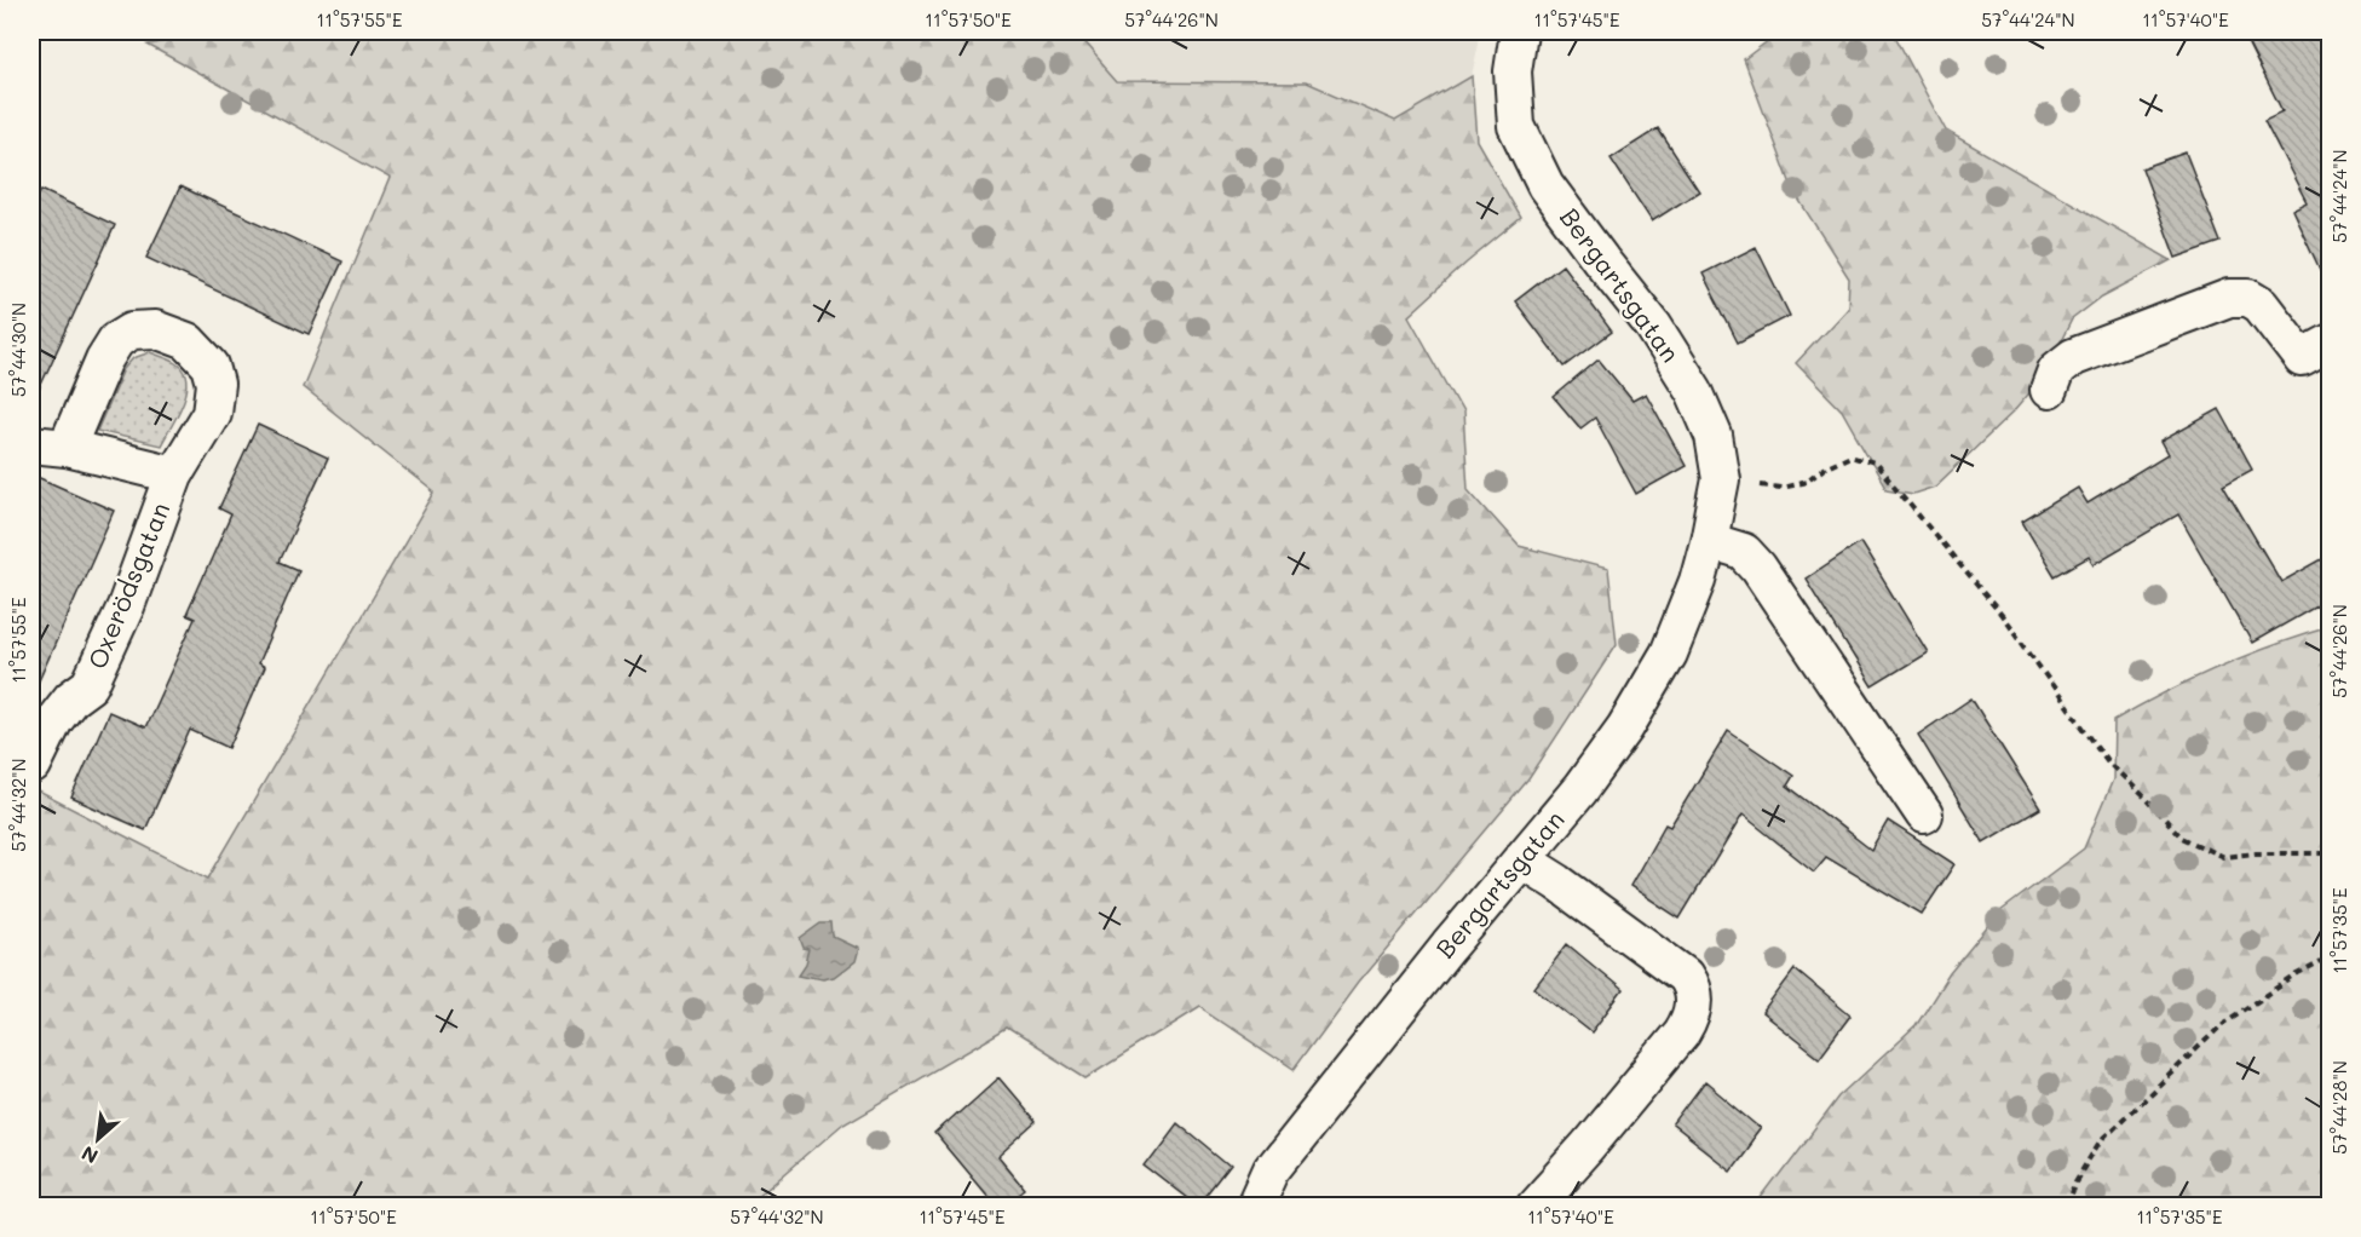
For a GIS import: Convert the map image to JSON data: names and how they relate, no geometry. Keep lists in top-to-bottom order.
{
  "streets": {
    "street": ["Bergartsgatan", "Oxerödsgatan"]
  },
  "north": "bottom left",
  "coordinates": [
    "11°57'55\"E",
    "11°57'50\"E",
    "57°44'26\"N",
    "11°57'45\"E",
    "57°44'24\"N",
    "11°57'40\"E",
    "57°44'30\"N",
    "57°44'32\"N",
    "11°57'35\"E",
    "57°44'28\"N"
  ]
}
